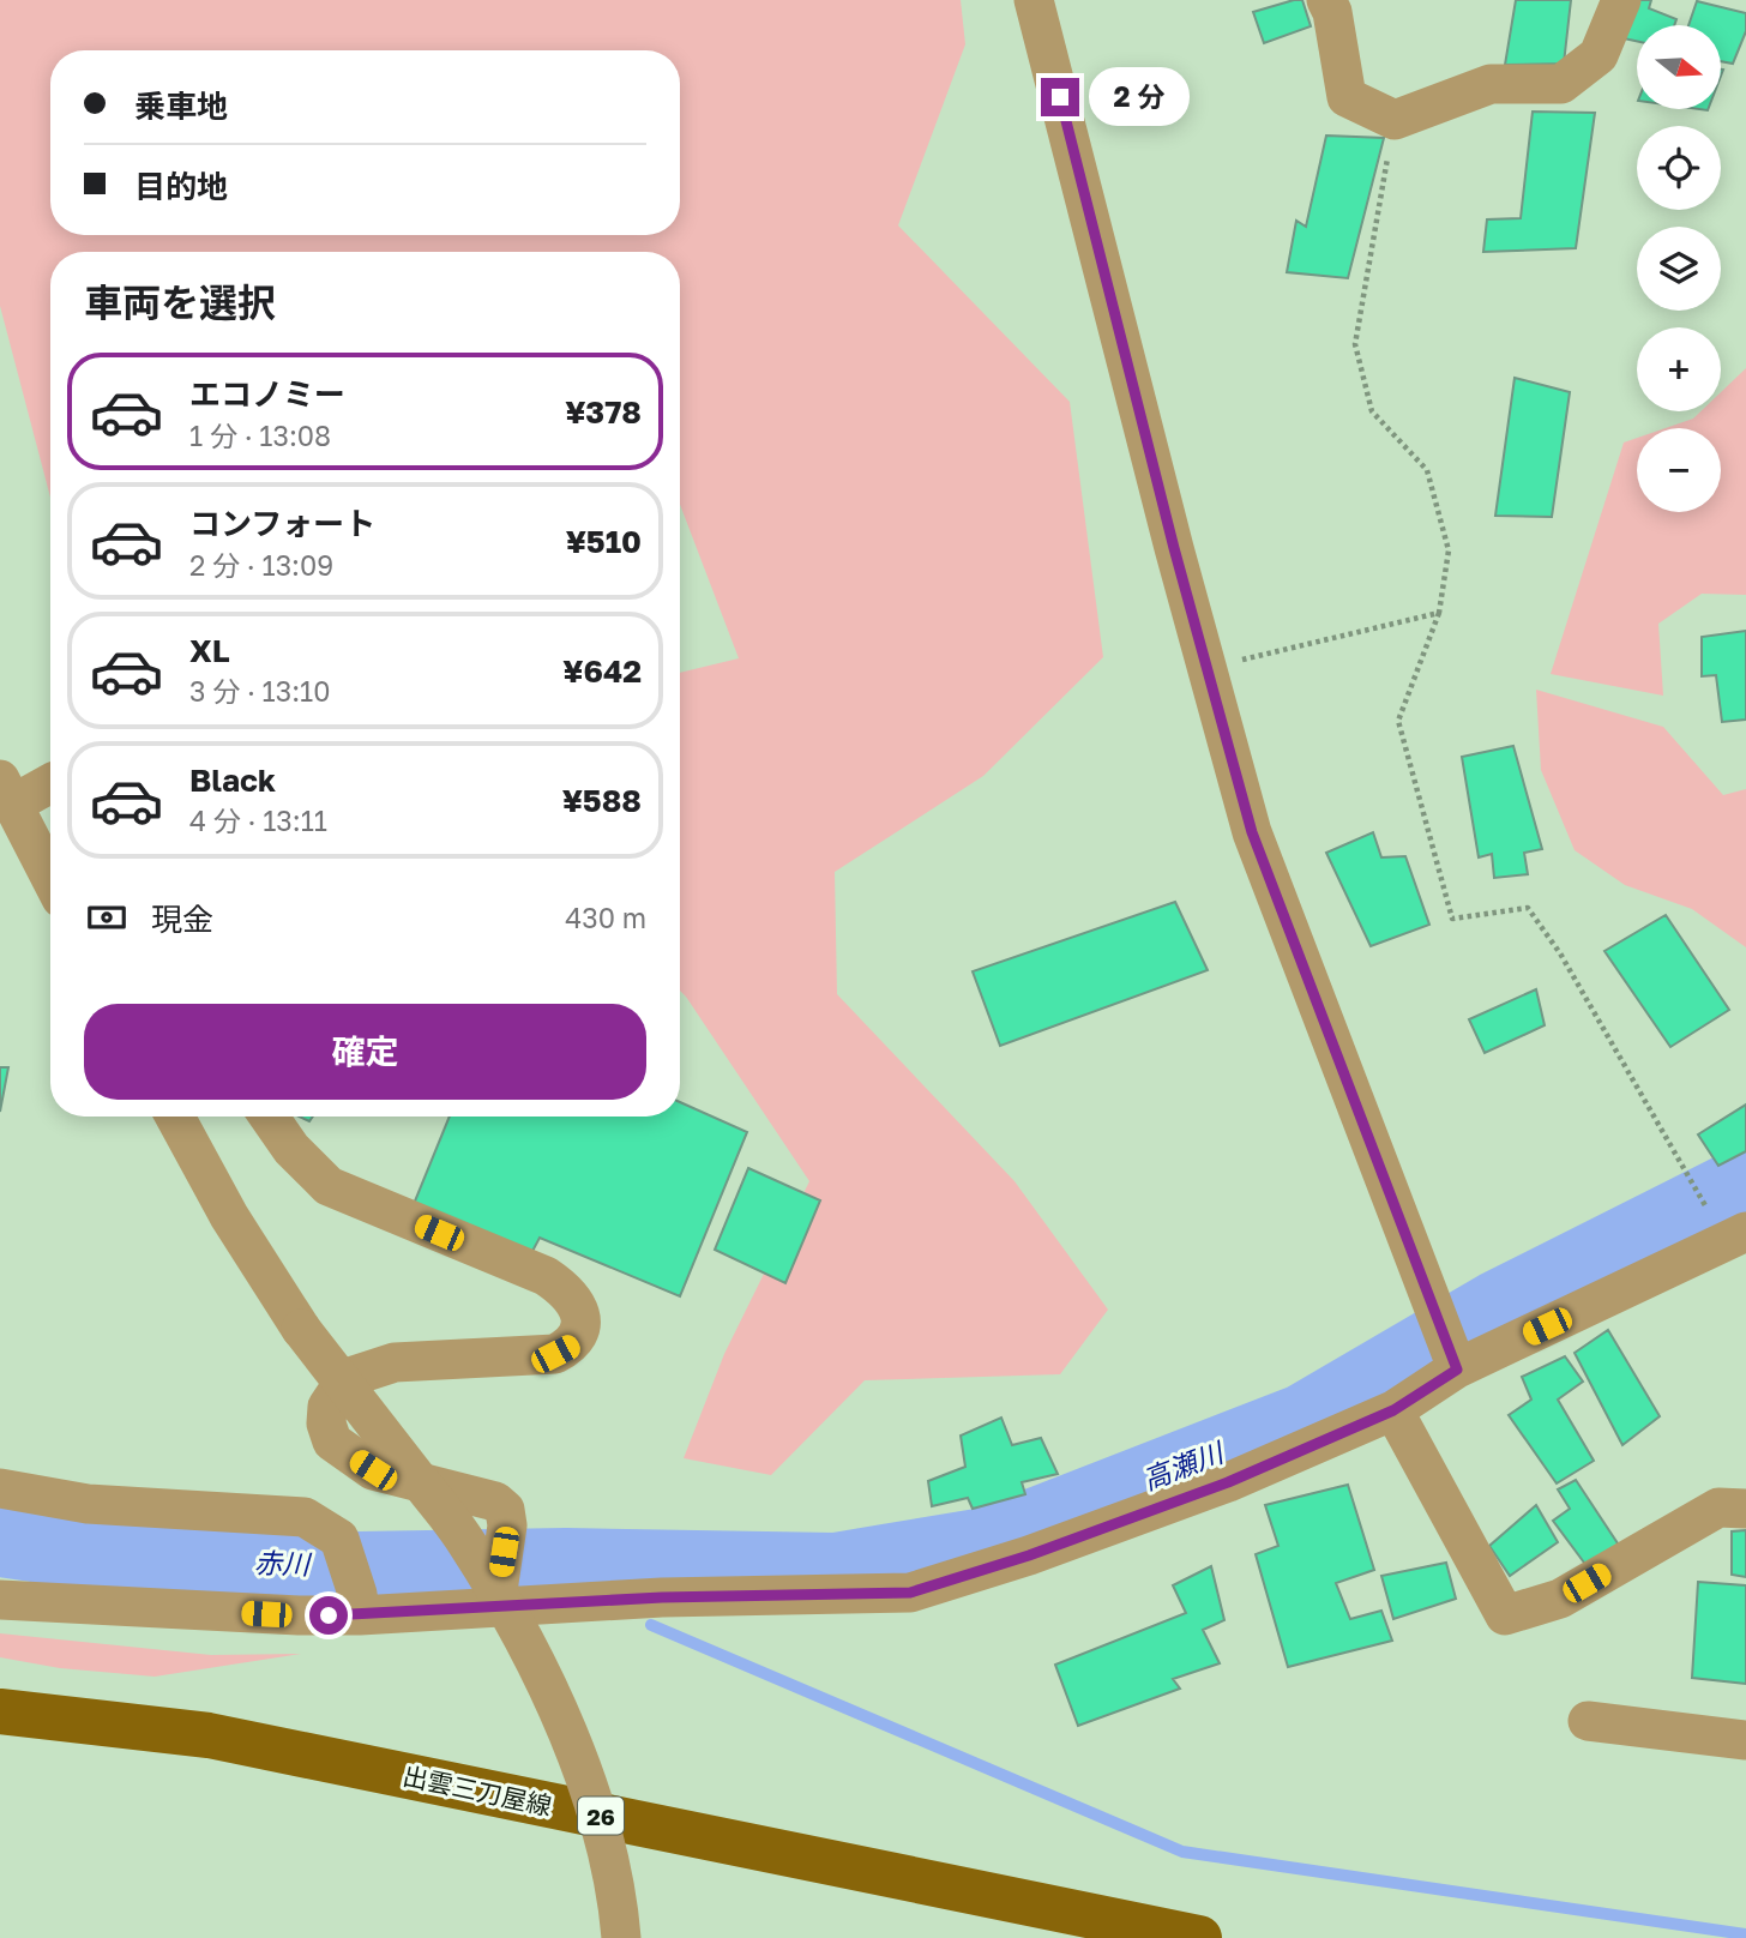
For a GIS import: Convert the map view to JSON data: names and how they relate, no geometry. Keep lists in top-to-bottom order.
{
  "streets": {
    "main road": ["出雲三刀屋線", "26"]
  },
  "water": ["高瀬川", "赤川"],
  "north": "right",
  "page": {
    "map_buttons": ["+", "−"],
    "banner": ["乗車地", "目的地"],
    "bubble": "2 分",
    "heading": "車両を選択",
    "list": [
      {
        "name": "エコノミー",
        "note": "1 分 · 13:08",
        "value": "¥378"
      },
      {
        "name": "コンフォート",
        "note": "2 分 · 13:09",
        "value": "¥510"
      },
      {
        "name": "XL",
        "note": "3 分 · 13:10",
        "value": "¥642"
      },
      {
        "name": "Black",
        "note": "4 分 · 13:11",
        "value": "¥588"
      }
    ],
    "pay": ["現金", "430 m"],
    "buttons": "確定"
  }
}
